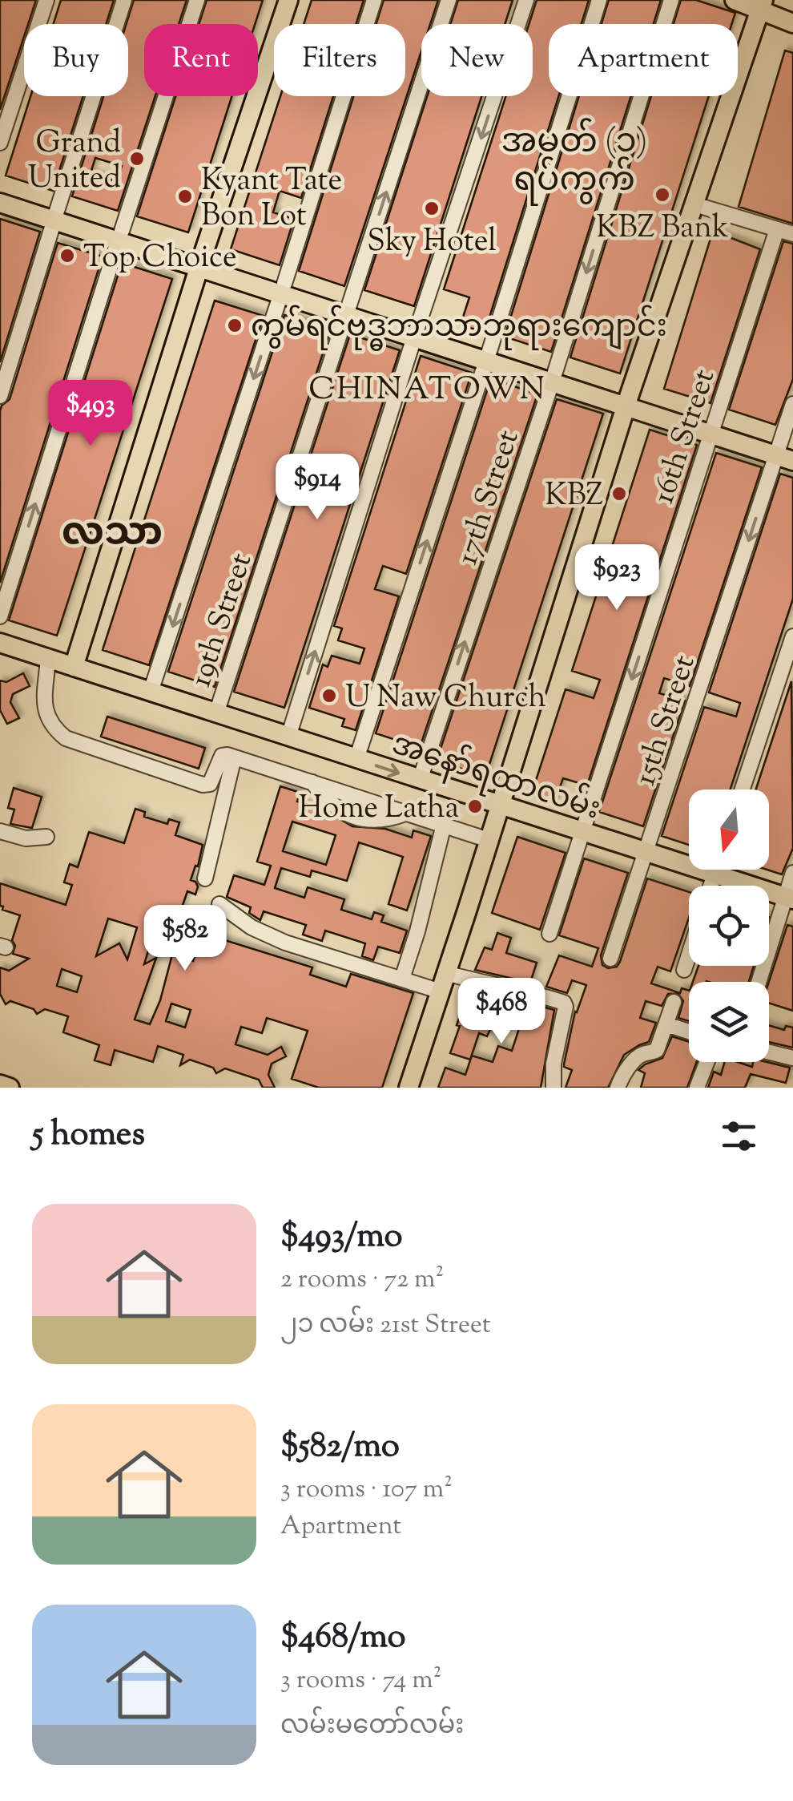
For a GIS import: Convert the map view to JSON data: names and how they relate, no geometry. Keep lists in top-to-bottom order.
{
  "streets": {
    "main road": ["အနော်ရထာလမ်း"],
    "street": [
      "16th Street",
      "17th Street",
      "19th Street",
      "15th Street"
    ]
  },
  "crossings": [
    ["16th Street", "အနော်ရထာလမ်း"],
    ["17th Street", "အနော်ရထာလမ်း"],
    ["19th Street", "အနော်ရထာလမ်း"],
    ["15th Street", "အနော်ရထာလမ်း"]
  ],
  "one_way": ["16th Street"],
  "districts": ["အမှတ် (၁) ရပ်ကွက်", "CHINATOWN", "လသာ"],
  "places": [
    "Grand United",
    "KBZ Bank",
    "Kyant Tate Bon Lot",
    "Sky Hotel",
    "Top Choice",
    "ကွမ်ရင်ဗုဒ္ဓဘာသာဘုရားကျောင်း",
    "KBZ",
    "U Naw Church",
    "Home Latha"
  ],
  "north": "bottom",
  "page": {
    "chip": [
      "Buy",
      "Rent",
      "Filters",
      "New",
      "Apartment"
    ],
    "price": [
      "$493",
      "$914",
      "$923",
      "$582",
      "$468"
    ],
    "heading": "5 homes",
    "list": [
      {
        "name": "$493/mo",
        "note": "2 rooms · 72 m² · ၂၁ လမ်း 21st Street"
      },
      {
        "name": "$582/mo",
        "note": "3 rooms · 107 m² · Apartment"
      },
      {
        "name": "$468/mo",
        "note": "3 rooms · 74 m² · လမ်းမတော်လမ်း"
      }
    ]
  }
}
